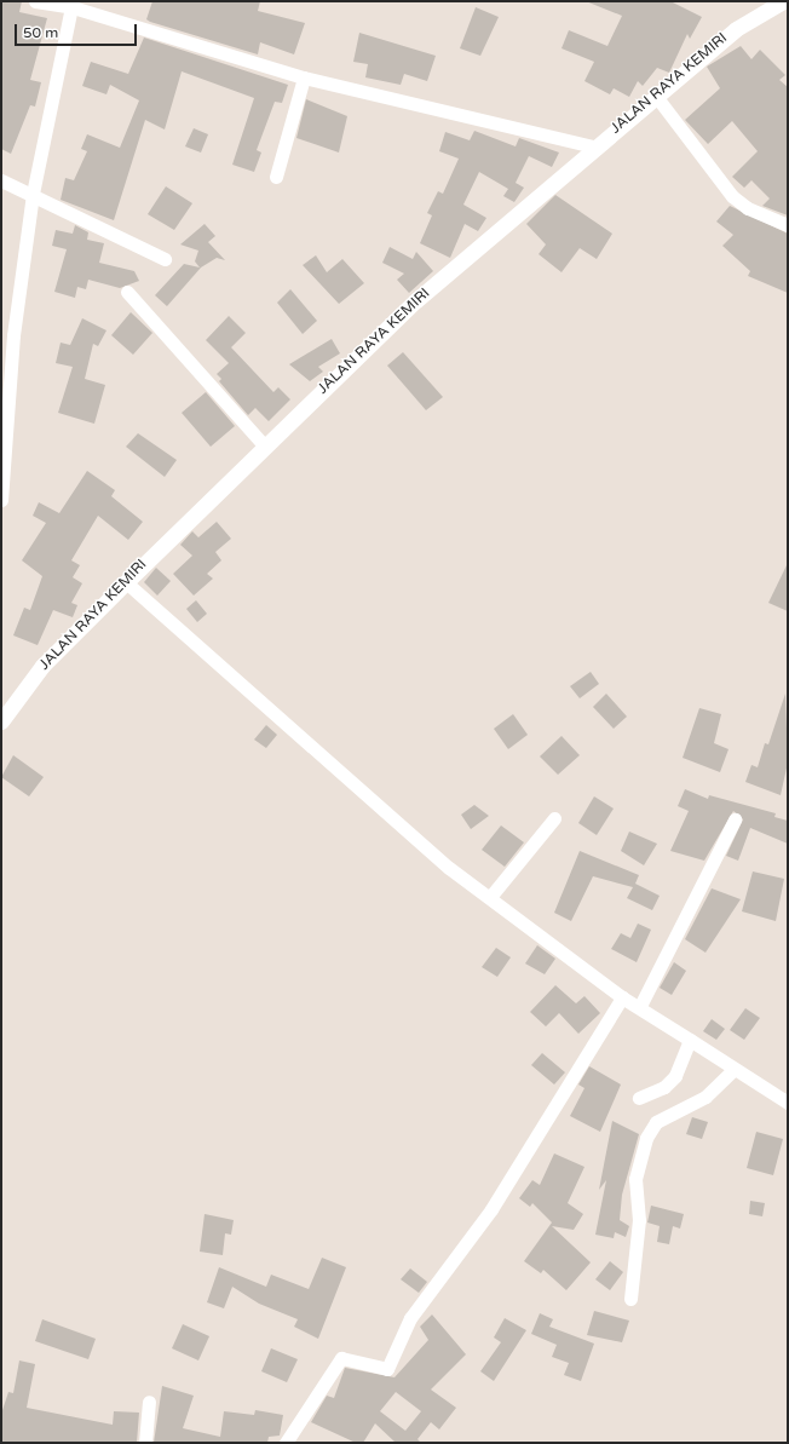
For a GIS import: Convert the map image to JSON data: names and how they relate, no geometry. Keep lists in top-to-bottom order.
{
  "streets": {
    "street": ["JALAN RAYA KEMIRI"]
  },
  "scale_bar": "50 m"
}
